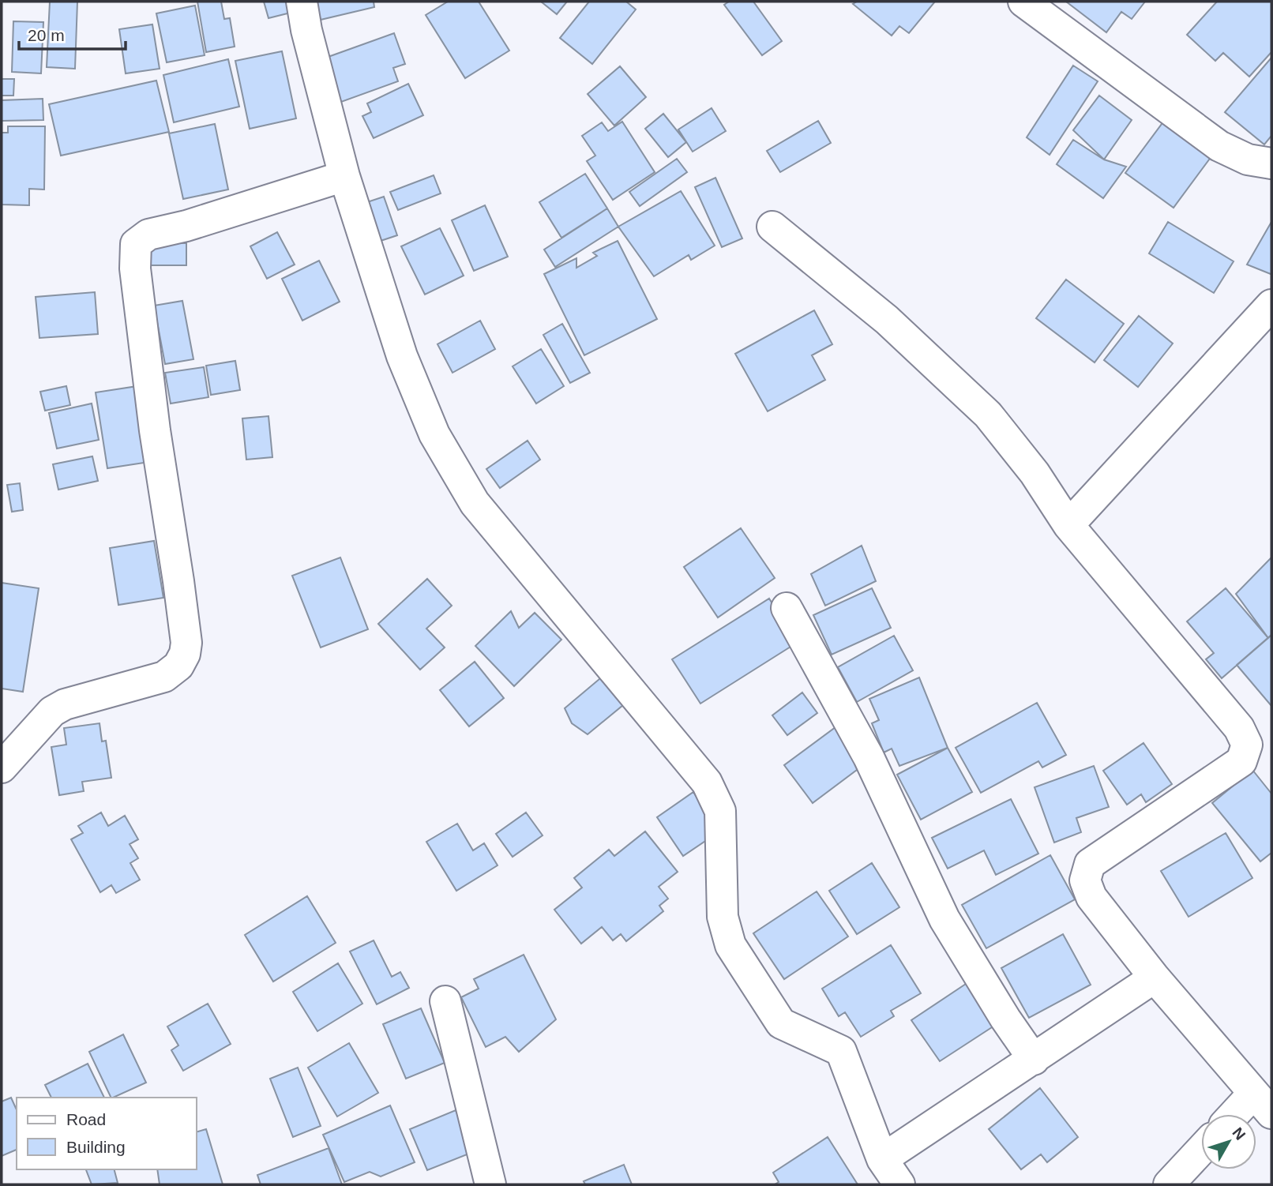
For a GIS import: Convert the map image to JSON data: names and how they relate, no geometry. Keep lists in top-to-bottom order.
{
  "legend": ["Road", "Building"],
  "scale_bar": "20 m",
  "north": "top right"
}
